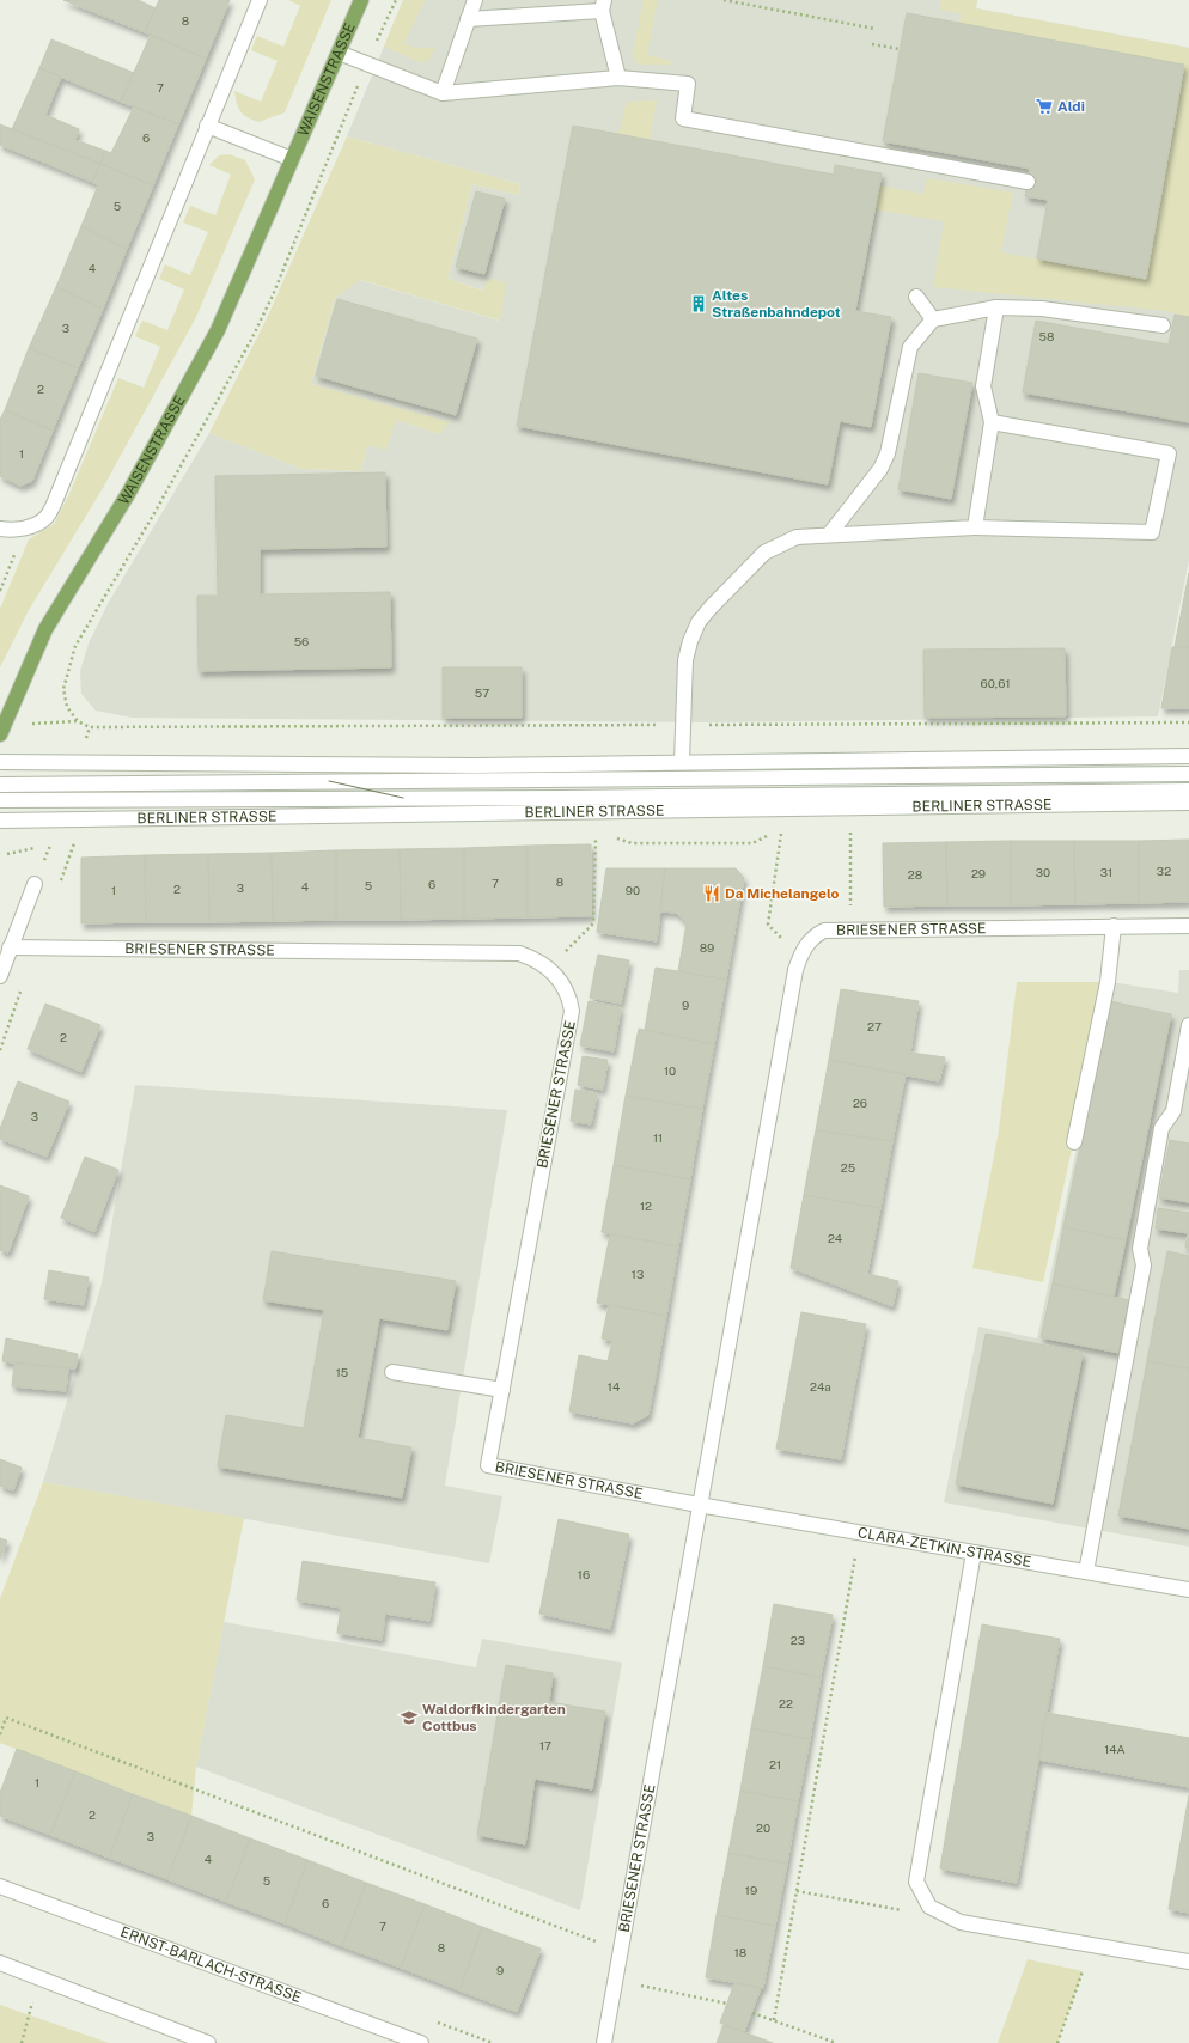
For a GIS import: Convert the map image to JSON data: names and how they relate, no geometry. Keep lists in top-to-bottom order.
{
  "streets": {
    "main road": ["WAISENSTRASSE"],
    "street": [
      "BERLINER STRASSE",
      "BRIESENER STRASSE",
      "CLARA-ZETKIN-STRASSE",
      "ERNST-BARLACH-STRASSE"
    ]
  },
  "crossings": [
    ["BRIESENER STRASSE", "CLARA-ZETKIN-STRASSE"]
  ],
  "places": {
    "supermarket": ["Aldi"],
    "building": ["Altes Straßenbahndepot"],
    "restaurant": ["Da Michelangelo"],
    "school or university": ["Waldorfkindergarten Cottbus"]
  },
  "house_numbers": [
    "8",
    "7",
    "6",
    "5",
    "4",
    "3",
    "58",
    "2",
    "1",
    "56",
    "60,61",
    "57",
    "32",
    "30",
    "31",
    "29",
    "28",
    "8",
    "7",
    "6",
    "5",
    "4",
    "3",
    "2",
    "1",
    "90",
    "89",
    "9",
    "27",
    "2",
    "10",
    "26",
    "3",
    "11",
    "25",
    "12",
    "24",
    "13",
    "15",
    "14",
    "24a",
    "16",
    "23",
    "22",
    "17",
    "14A",
    "21",
    "1",
    "2",
    "20",
    "3",
    "4",
    "5",
    "19",
    "6",
    "7",
    "8",
    "18",
    "9"
  ]
}
